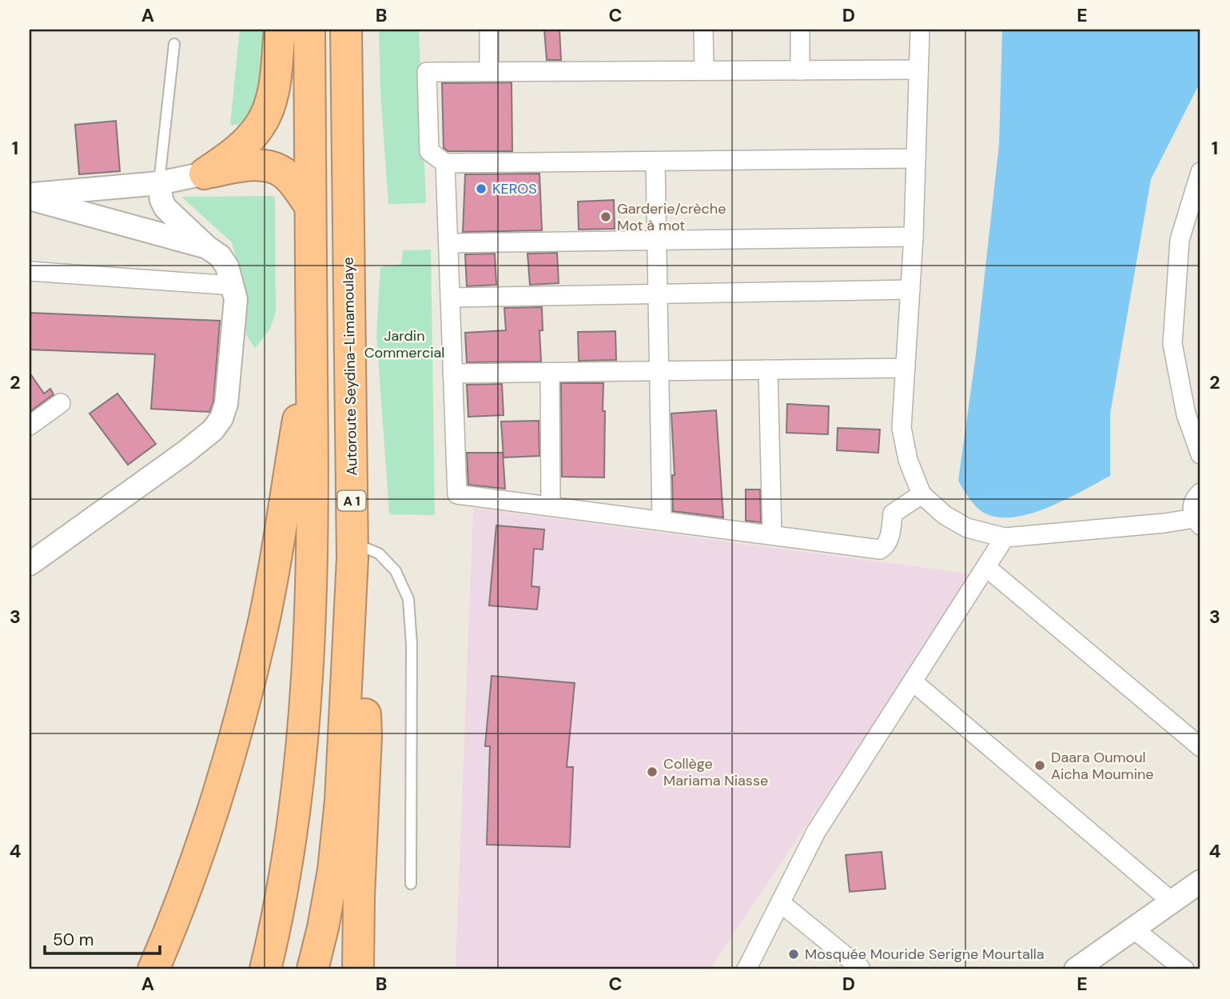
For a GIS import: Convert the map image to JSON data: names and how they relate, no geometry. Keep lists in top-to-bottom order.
{
  "streets": {
    "highway": ["Autoroute Seydina-Limamoulaye", "A 1"]
  },
  "parks": ["Jardin Commercial"],
  "places": [
    "KEROS",
    "Garderie/crèche Mot à mot",
    "Daara Oumoul Aicha Moumine",
    "Collège Mariama Niasse",
    "Mosquée Mouride Serigne Mourtalla"
  ],
  "scale_bar": "50 m",
  "grid": {
    "columns": [
      "A",
      "B",
      "C",
      "D",
      "E"
    ],
    "rows": [
      "1",
      "2",
      "3",
      "4"
    ]
  }
}
